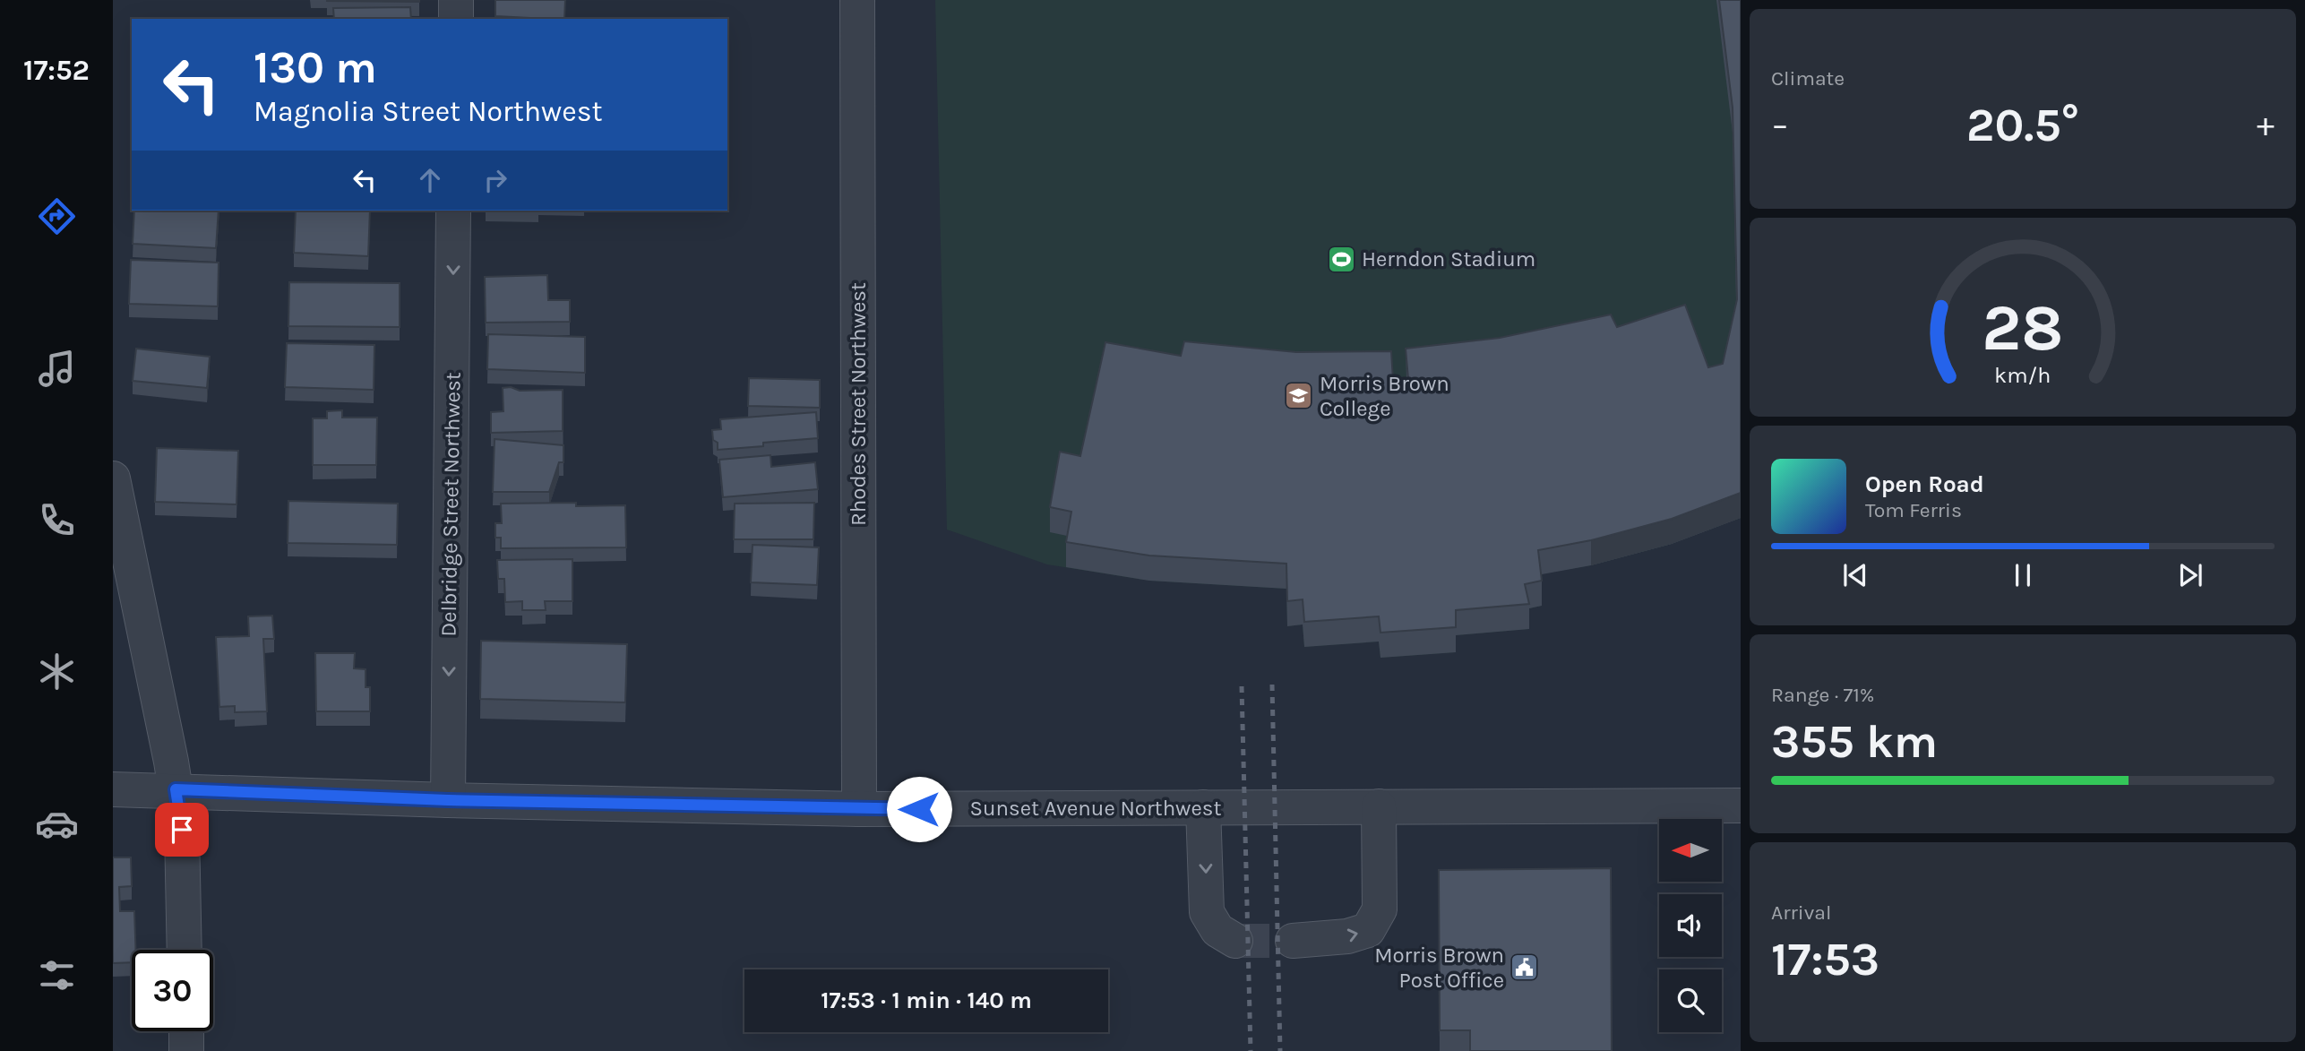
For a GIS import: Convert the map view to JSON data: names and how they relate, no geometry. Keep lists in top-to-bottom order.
{
  "streets": {
    "street": ["Rhodes Street Northwest", "Delbridge Street Northwest", "Sunset Avenue Northwest"]
  },
  "crossings": [
    ["Rhodes Street Northwest", "Sunset Avenue Northwest"],
    ["Delbridge Street Northwest", "Sunset Avenue Northwest"]
  ],
  "places": {
    "sports": ["Herndon Stadium"],
    "school or university": ["Morris Brown College"],
    "public building": ["Morris Brown Post Office"]
  },
  "north": "left",
  "page": {
    "tabs": "17:52",
    "tile": [
      "Climate",
      ["Range · 71%", "355 km"],
      ["Arrival", "17:53"]
    ],
    "turn": ["130 m", "Magnolia Street Northwest"],
    "heat": ["−", "20.5°", "+"],
    "song": ["Open Road", "Tom Ferris"],
    "limit": "30",
    "trip": "17:53 · 1 min · 140 m",
    "gauge": ["28", "km/h"]
  }
}
